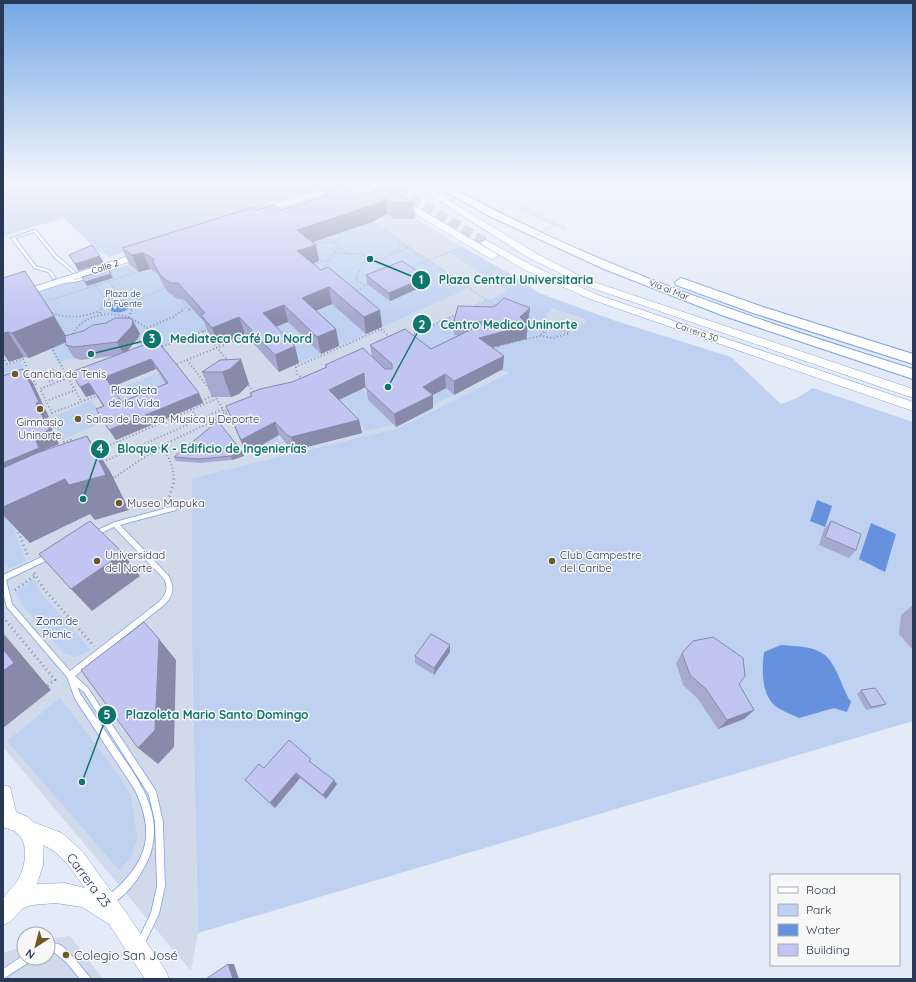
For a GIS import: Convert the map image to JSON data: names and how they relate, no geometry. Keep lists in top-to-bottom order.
{
  "streets": {
    "highway": ["Vía al Mar"],
    "main road": ["Carrera 30"],
    "street": ["Calle 2", "Carrera 23"]
  },
  "parks": ["Plaza de la Fuente", "Plazoleta de la Vida", "Zona de Picnic"],
  "places": [
    "Plaza Central Universitaria",
    "Mediateca Café Du Nord",
    "Cancha de Tenis",
    "Centro Medico Uninorte",
    "Gimnasio Uninorte",
    "Salas de Danza, Musica y Deporte",
    "Bloque K - Edificio de Ingenierías",
    "Museo Mapuka",
    "Universidad del Norte",
    "Club Campestre del Caribe",
    "Plazoleta Mario Santo Domingo",
    "Colegio San José"
  ],
  "legend": [
    "Road",
    "Park",
    "Water",
    "Building"
  ],
  "north": "bottom left"
}
